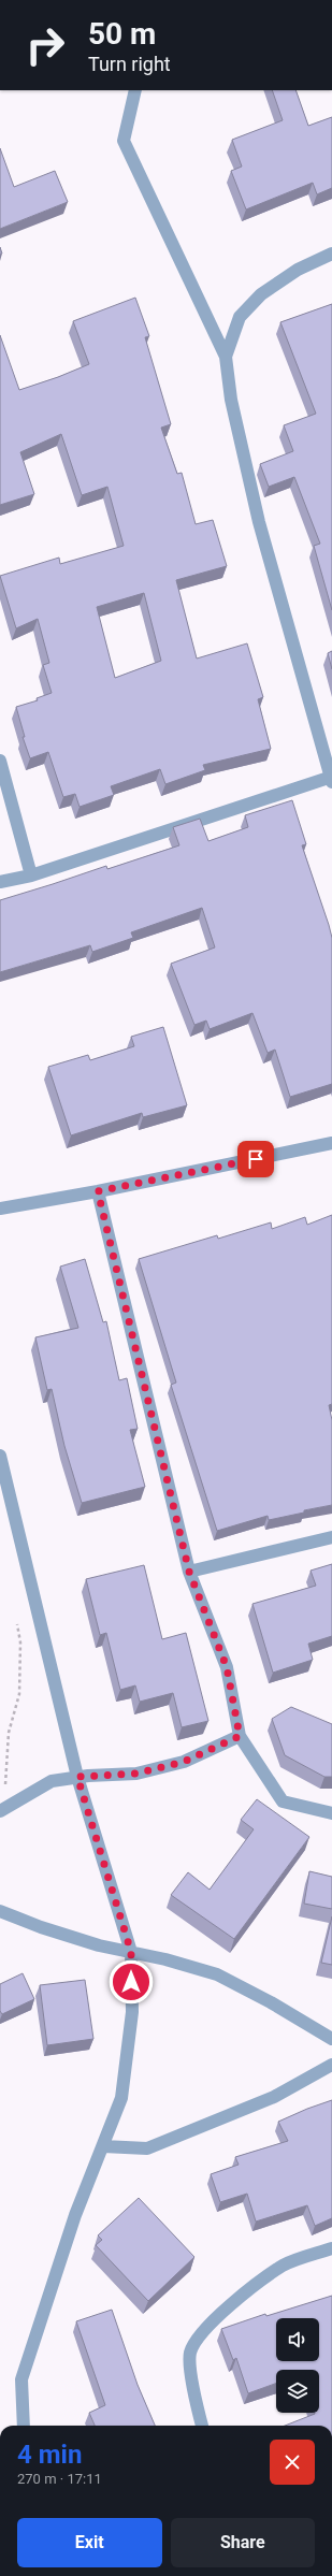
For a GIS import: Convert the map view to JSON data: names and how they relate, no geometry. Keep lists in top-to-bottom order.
{
  "page": {
    "turn": ["50 m", "Turn right"],
    "heading": ["4 min", "270 m · 17:11"],
    "buttons": ["Exit", "Share"]
  }
}
